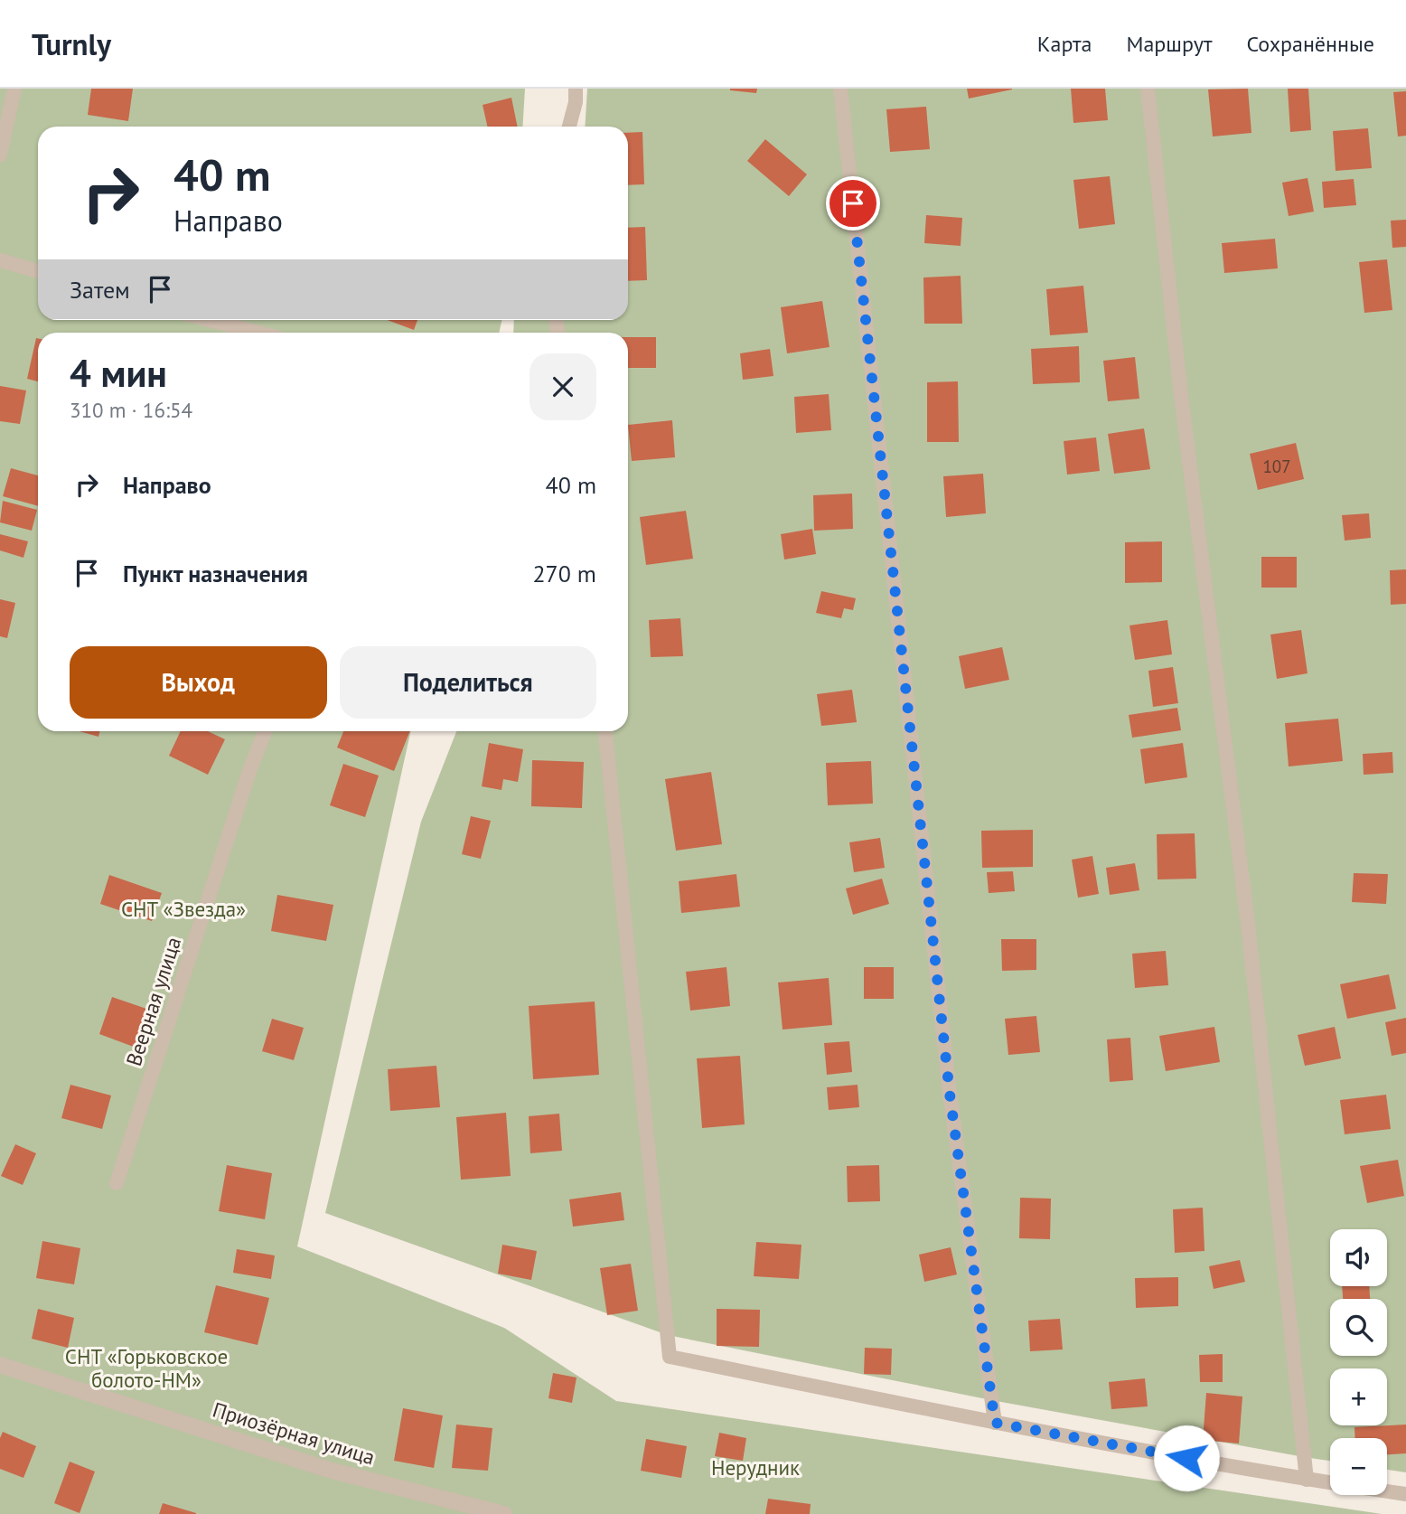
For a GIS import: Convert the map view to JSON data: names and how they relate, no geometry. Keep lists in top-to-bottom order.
{
  "streets": {
    "street": ["Приозёрная улица"],
    "lane": ["Веерная улица"]
  },
  "parks": ["СНТ «Звезда»", "СНТ «Горьковское болото-НМ»", "Нерудник"],
  "house_numbers": ["107"],
  "page": {
    "header": "Turnly",
    "nav": ["Карта", "Маршрут", "Сохранённые"],
    "turn": ["40 m", "Направо"],
    "then": "Затем",
    "heading": ["4 мин", "310 m · 16:54"],
    "list": [
      {
        "name": "Направо",
        "value": "40 m"
      },
      {
        "name": "Пункт назначения",
        "value": "270 m"
      }
    ],
    "buttons": ["Выход", "Поделиться"],
    "map_buttons": ["+", "−"]
  }
}
